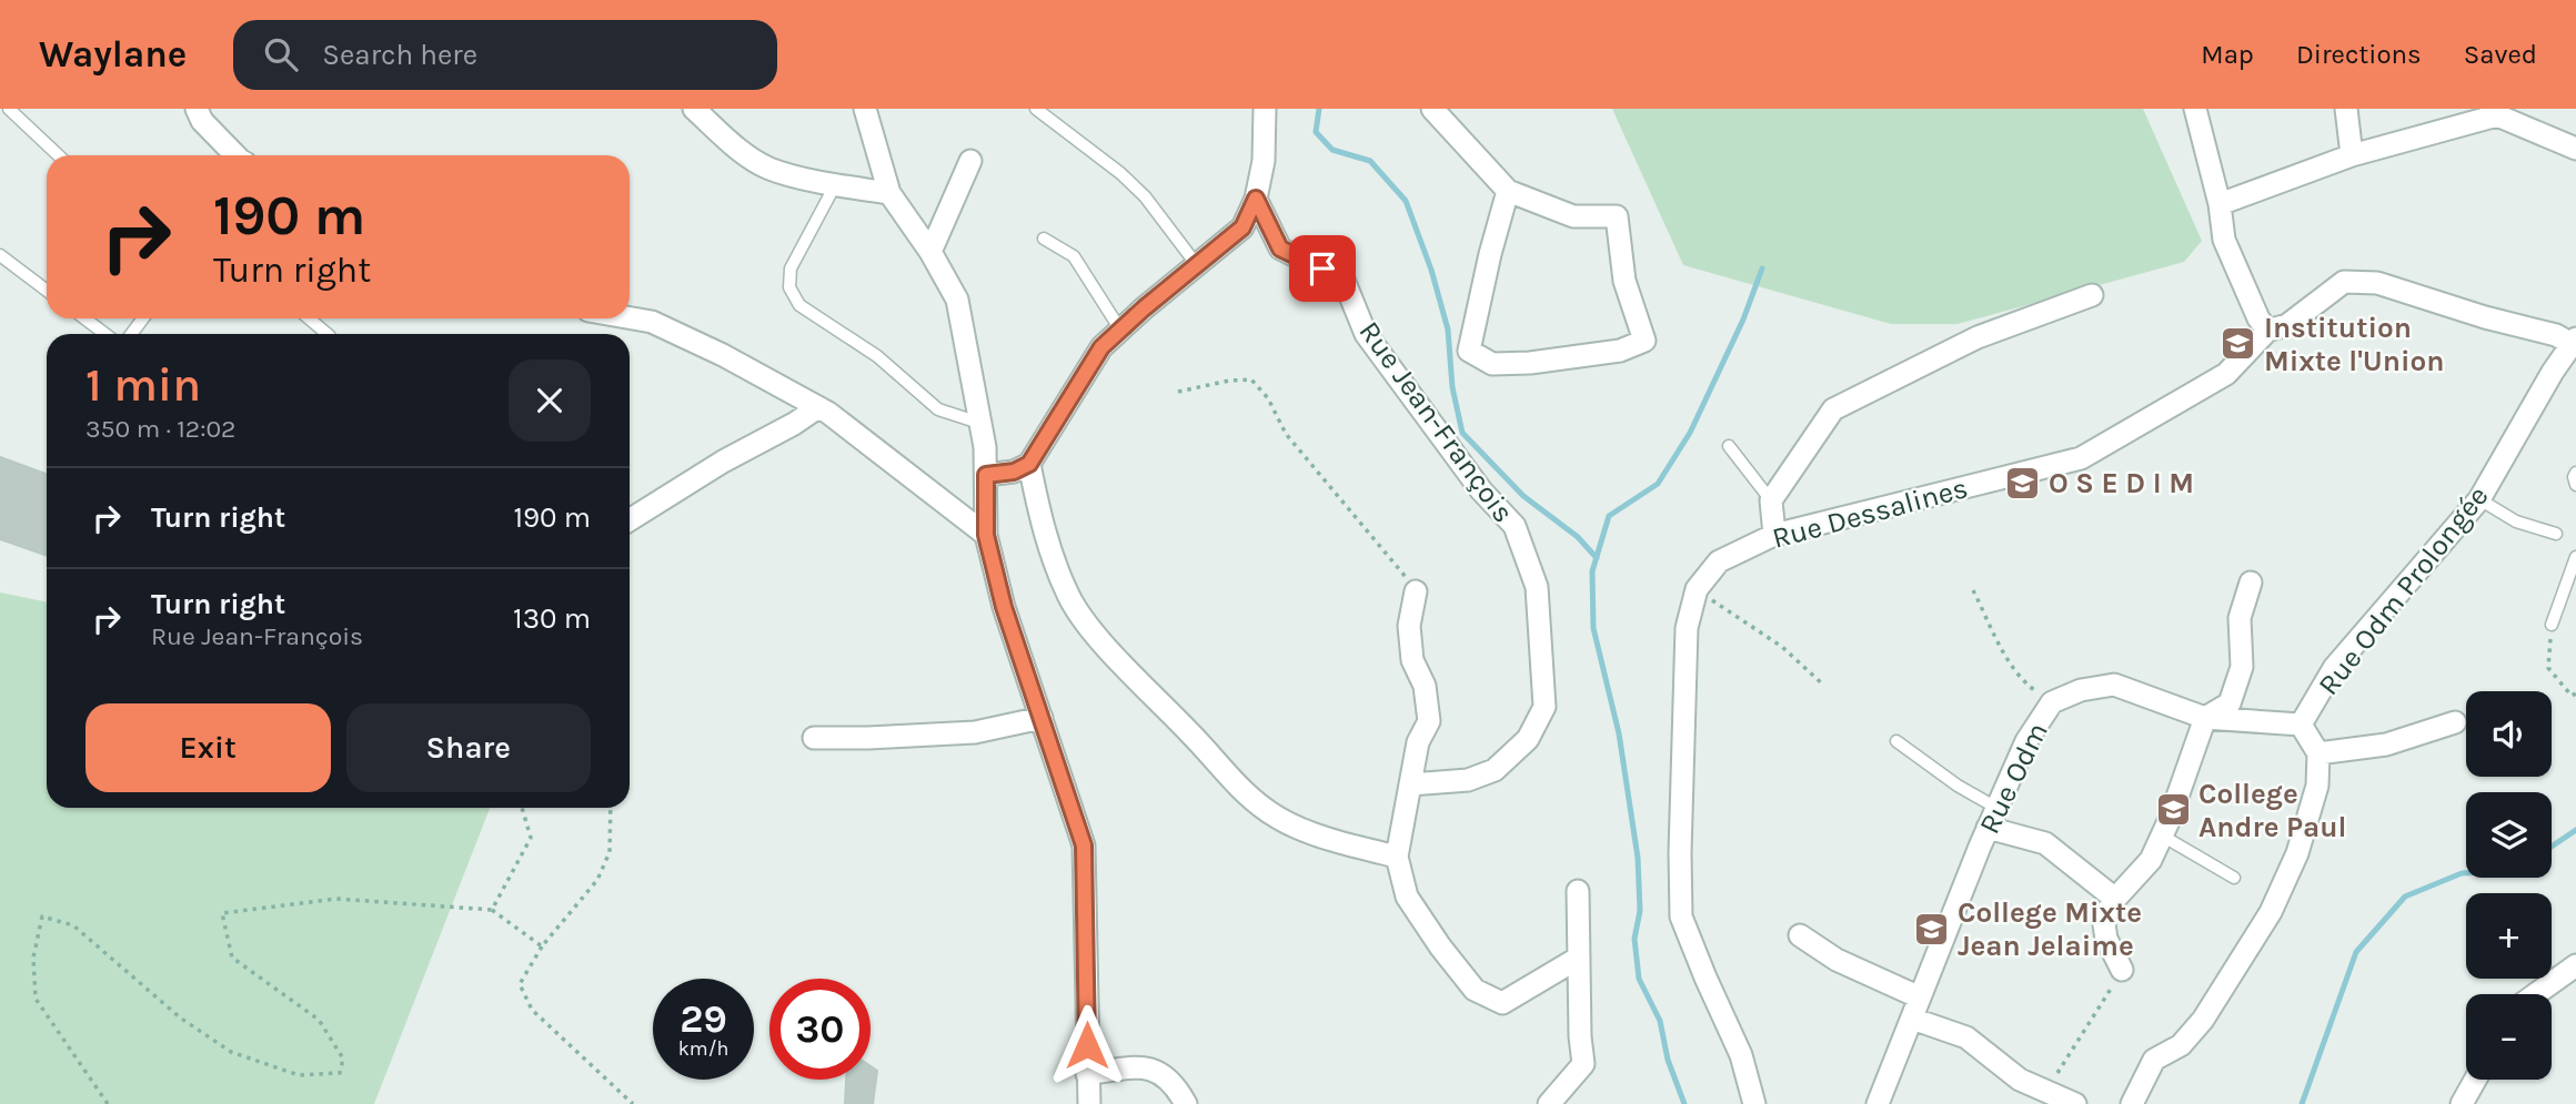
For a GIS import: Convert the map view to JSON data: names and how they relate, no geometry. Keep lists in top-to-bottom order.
{
  "streets": {
    "street": [
      "Rue Jean-François",
      "Rue Dessalines",
      "Rue Odm Prolongée",
      "Rue Odm"
    ]
  },
  "crossings": [
    ["Rue Odm Prolongée", "Rue Odm"]
  ],
  "places": {
    "school or university": [
      "Institution Mixte l'Union",
      "O S E D I M",
      "College Andre Paul",
      "College Mixte Jean Jelaime"
    ]
  },
  "page": {
    "header": "Waylane",
    "search": "Search here",
    "nav": ["Map", "Directions", "Saved"],
    "turn": ["190 m", "Turn right"],
    "heading": ["1 min", "350 m · 12:02"],
    "list": [
      {
        "name": "Turn right",
        "value": "190 m"
      },
      {
        "name": "Turn right",
        "note": "Rue Jean-François",
        "value": "130 m"
      }
    ],
    "buttons": ["Exit", "Share"],
    "map_buttons": ["+", "−"],
    "speed": "29 km/h",
    "limit": "30"
  }
}
